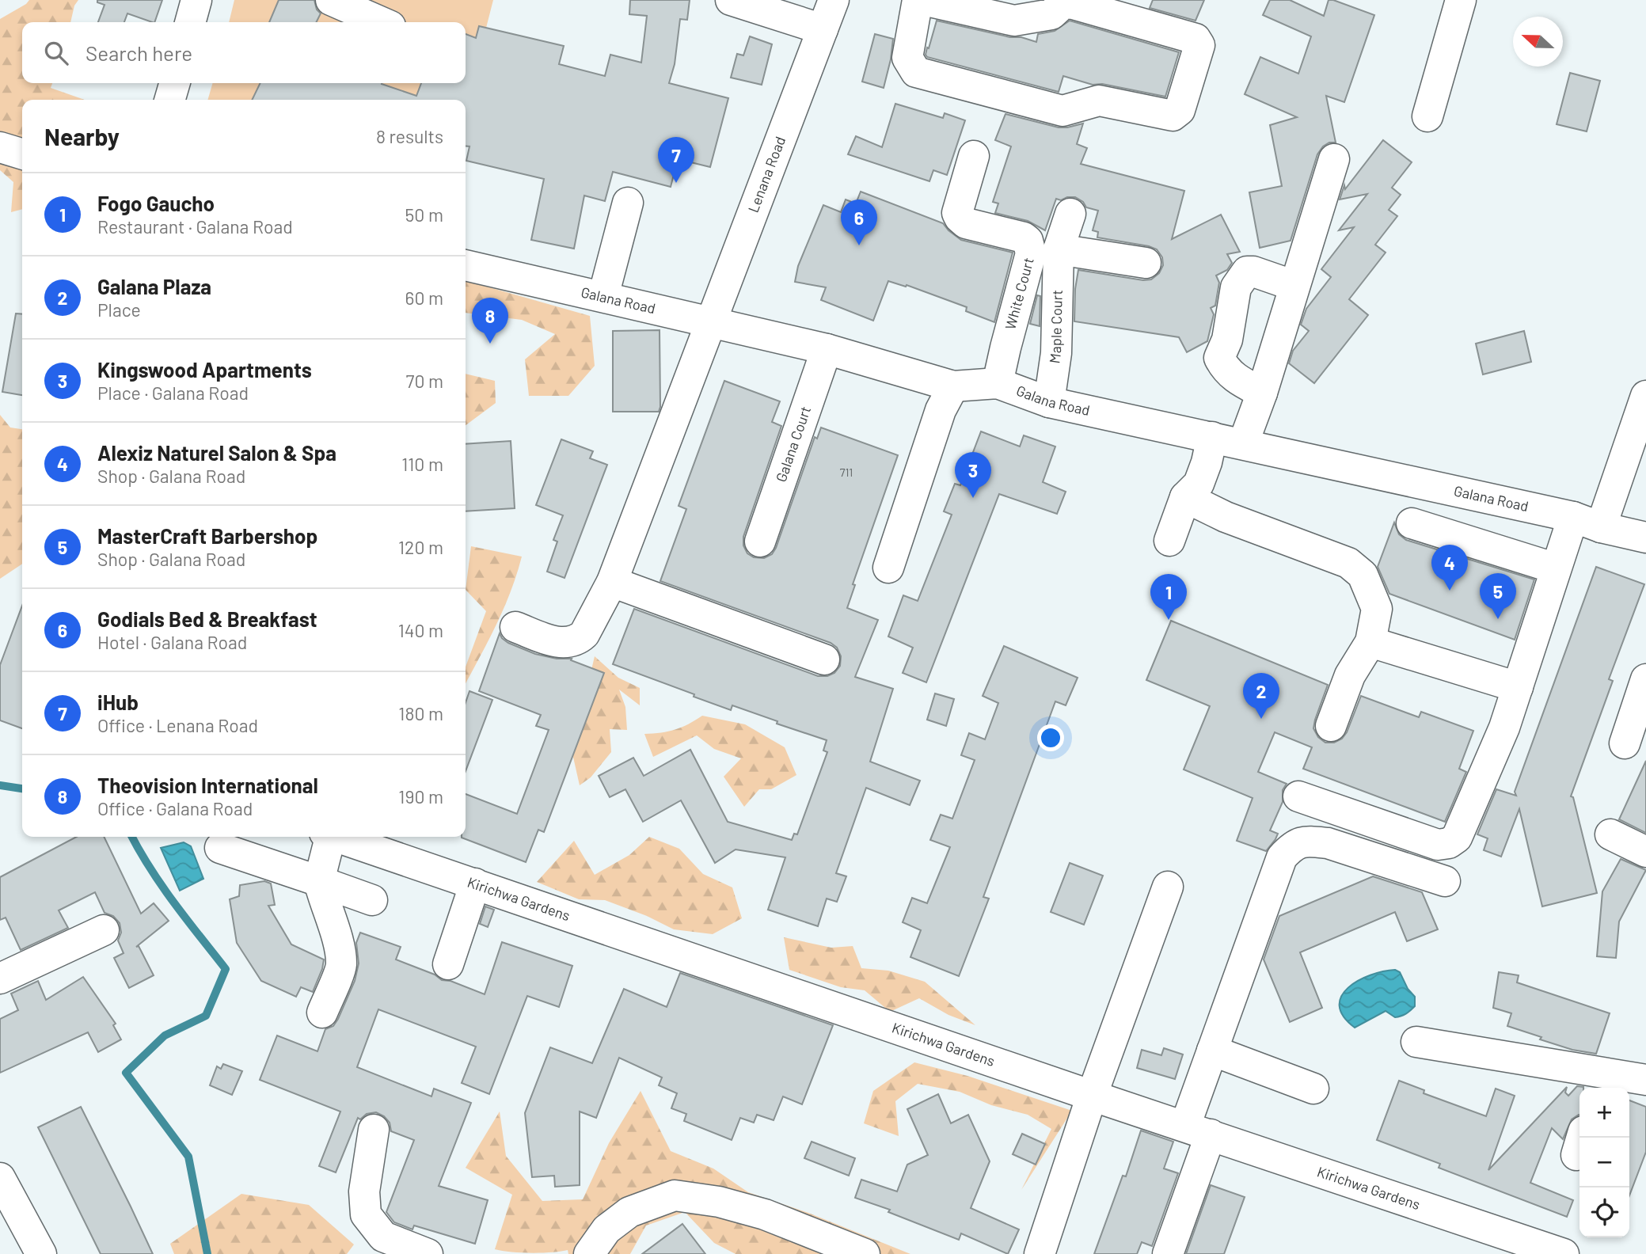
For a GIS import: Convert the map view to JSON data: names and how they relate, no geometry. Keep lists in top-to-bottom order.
{
  "streets": {
    "street": [
      "Lenana Road",
      "White Court",
      "Galana Road",
      "Maple Court",
      "Galana Court",
      "Kirichwa Gardens"
    ]
  },
  "crossings": [
    ["Lenana Road", "Galana Road"],
    ["White Court", "Galana Road"],
    ["Galana Road", "Maple Court"],
    ["Galana Road", "Galana Court"]
  ],
  "house_numbers": ["711"],
  "north": "left",
  "page": {
    "search": "Search here",
    "heading": ["Nearby", "8 results"],
    "pins": [
      "7",
      "6",
      "8",
      "3",
      "4",
      "5",
      "1",
      "2"
    ],
    "list": [
      {
        "mark": "1",
        "name": "Fogo Gaucho",
        "note": "Restaurant · Galana Road",
        "value": "50 m"
      },
      {
        "mark": "2",
        "name": "Galana Plaza",
        "note": "Place",
        "value": "60 m"
      },
      {
        "mark": "3",
        "name": "Kingswood Apartments",
        "note": "Place · Galana Road",
        "value": "70 m"
      },
      {
        "mark": "4",
        "name": "Alexiz Naturel Salon & Spa",
        "note": "Shop · Galana Road",
        "value": "110 m"
      },
      {
        "mark": "5",
        "name": "MasterCraft Barbershop",
        "note": "Shop · Galana Road",
        "value": "120 m"
      },
      {
        "mark": "6",
        "name": "Godials Bed & Breakfast",
        "note": "Hotel · Galana Road",
        "value": "140 m"
      },
      {
        "mark": "7",
        "name": "iHub",
        "note": "Office · Lenana Road",
        "value": "180 m"
      },
      {
        "mark": "8",
        "name": "Theovision International",
        "note": "Office · Galana Road",
        "value": "190 m"
      }
    ],
    "map_buttons": ["+", "−"]
  }
}
